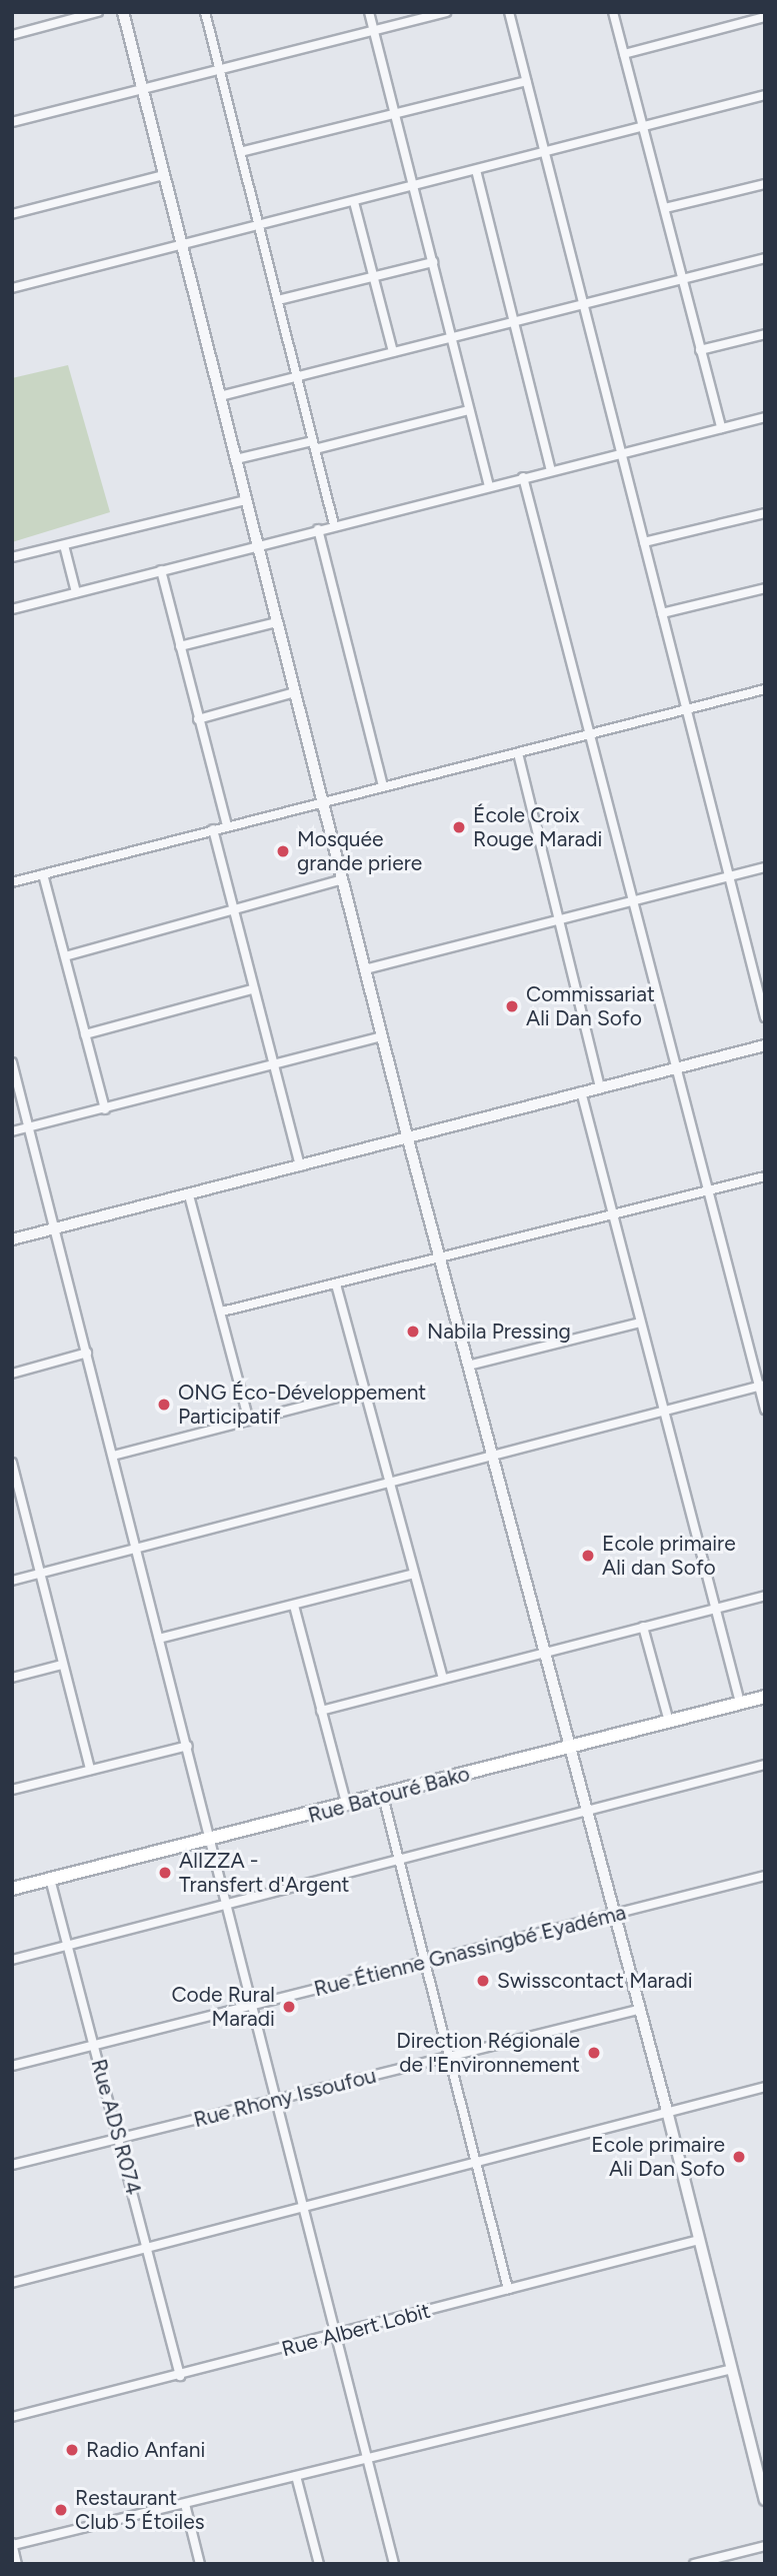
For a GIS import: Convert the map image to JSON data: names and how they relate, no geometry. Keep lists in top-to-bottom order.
{
  "streets": {
    "main road": ["Rue Batouré Bako"],
    "street": [
      "Rue Étienne Gnassingbé Eyadéma",
      "Rue Rhony Issoufou",
      "Rue ADS R074",
      "Rue Albert Lobit"
    ]
  },
  "crossings": [
    ["Rue Batouré Bako", "Rue ADS R074"],
    ["Rue Étienne Gnassingbé Eyadéma", "Rue ADS R074"],
    ["Rue Rhony Issoufou", "Rue ADS R074"],
    ["Rue ADS R074", "Rue Albert Lobit"]
  ],
  "places": [
    "École Croix Rouge Maradi",
    "Mosquée grande priere",
    "Commissariat Ali Dan Sofo",
    "Nabila Pressing",
    "ONG Éco-Développement Participatif",
    "Ecole primaire Ali dan Sofo",
    "AlIZZA - Transfert d'Argent",
    "Swisscontact Maradi",
    "Code Rural Maradi",
    "Direction Régionale de l'Environnement",
    "Ecole primaire Ali Dan Sofo",
    "Radio Anfani",
    "Restaurant Club 5 Étoiles"
  ]
}
